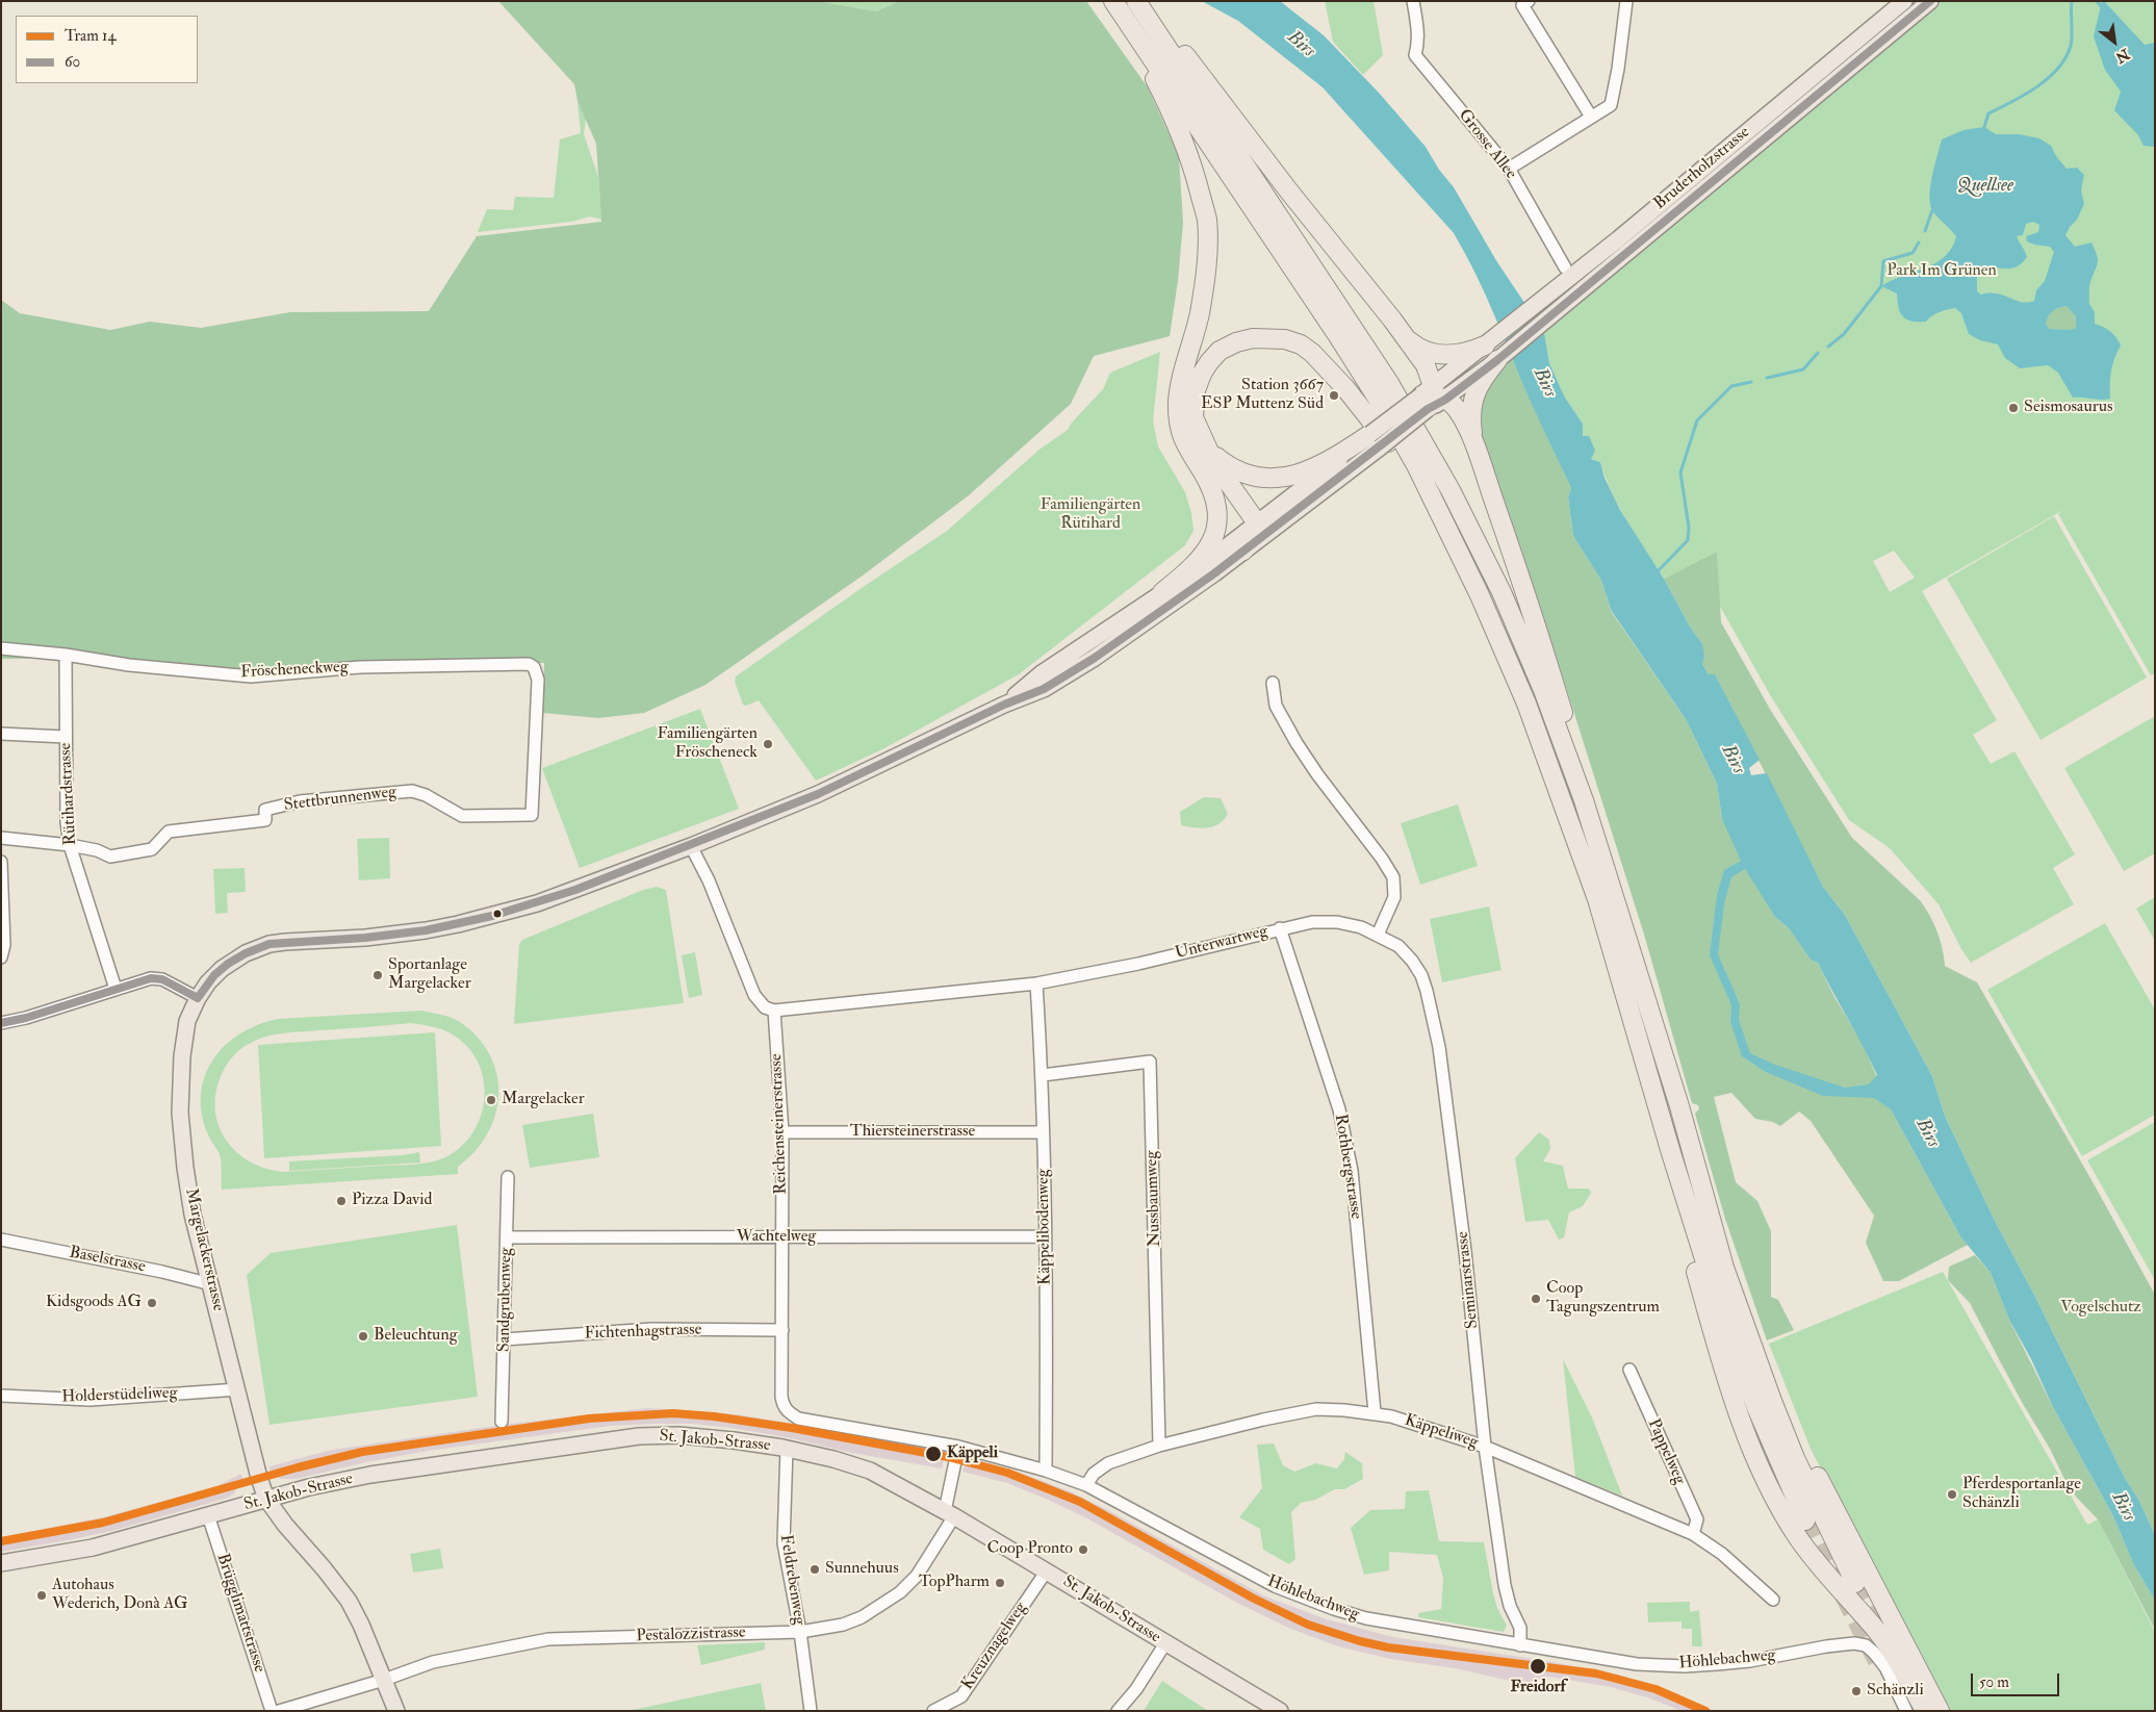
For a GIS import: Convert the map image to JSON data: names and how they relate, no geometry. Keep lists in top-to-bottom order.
{
  "streets": {
    "main road": ["Bruderholzstrasse", "Margelackerstrasse", "St. Jakob-Strasse"],
    "street": [
      "Grosse Allee",
      "Fröscheneckweg",
      "Rütihardstrasse",
      "Stettbrunnenweg",
      "Unterwartweg",
      "Reichensteinerstrasse",
      "Thiersteinerstrasse",
      "Rothbergstrasse",
      "Nussbaumweg",
      "Käppelibodenweg",
      "Wachtelweg",
      "Baselstrasse",
      "Seminarstrasse",
      "Sandgrubenweg",
      "Fichtenhagstrasse",
      "Holderstüdeliweg",
      "Käppeliweg",
      "Pappelweg",
      "Feldrebenweg",
      "Höhlebachweg",
      "Brügglimattstrasse",
      "Pestalozzistrasse",
      "Kreuznagelweg"
    ]
  },
  "crossings": [
    ["Fröscheneckweg", "Rütihardstrasse"],
    ["Fröscheneckweg", "Stettbrunnenweg"],
    ["Rütihardstrasse", "Stettbrunnenweg"],
    ["Unterwartweg", "Reichensteinerstrasse"],
    ["Unterwartweg", "Rothbergstrasse"],
    ["Unterwartweg", "Käppelibodenweg"],
    ["Unterwartweg", "Seminarstrasse"],
    ["Reichensteinerstrasse", "Thiersteinerstrasse"],
    ["Reichensteinerstrasse", "Wachtelweg"],
    ["Reichensteinerstrasse", "Fichtenhagstrasse"],
    ["Reichensteinerstrasse", "Höhlebachweg"],
    ["Thiersteinerstrasse", "Käppelibodenweg"],
    ["Rothbergstrasse", "Käppeliweg"],
    ["Nussbaumweg", "Käppelibodenweg"],
    ["Nussbaumweg", "Käppeliweg"],
    ["Käppelibodenweg", "Wachtelweg"],
    ["Käppelibodenweg", "Höhlebachweg"],
    ["Wachtelweg", "Sandgrubenweg"],
    ["Margelackerstrasse", "Baselstrasse"],
    ["Margelackerstrasse", "Holderstüdeliweg"],
    ["Margelackerstrasse", "St. Jakob-Strasse"],
    ["Margelackerstrasse", "Pestalozzistrasse"],
    ["Seminarstrasse", "Käppeliweg"],
    ["Seminarstrasse", "Höhlebachweg"],
    ["Sandgrubenweg", "Fichtenhagstrasse"],
    ["Käppeliweg", "Pappelweg"],
    ["Käppeliweg", "Höhlebachweg"],
    ["St. Jakob-Strasse", "Feldrebenweg"],
    ["St. Jakob-Strasse", "Brügglimattstrasse"],
    ["St. Jakob-Strasse", "Pestalozzistrasse"],
    ["St. Jakob-Strasse", "Kreuznagelweg"],
    ["Feldrebenweg", "Pestalozzistrasse"]
  ],
  "water": ["Birs", "Quellsee"],
  "parks": ["Park Im Grünen", "Familiengärten Rütihard", "Vogelschutz"],
  "places": [
    "Station 3667 ESP Muttenz Süd",
    "Seismosaurus",
    "Familiengärten Fröscheneck",
    "Sportanlage Margelacker",
    "Margelacker",
    "Pizza David",
    "Coop Tagungszentrum",
    "Kidsgoods AG",
    "Beleuchtung",
    "Käppeli",
    "Pferdesportanlage Schänzli",
    "Coop Pronto",
    "Sunnehuus",
    "TopPharm",
    "Autohaus Wederich, Donà AG",
    "Freidorf",
    "Schänzli"
  ],
  "lines": ["transit line 60", "tram line 14"],
  "legend": ["Tram 14", "60"],
  "scale_bar": "50 m",
  "north": "bottom right"
}
